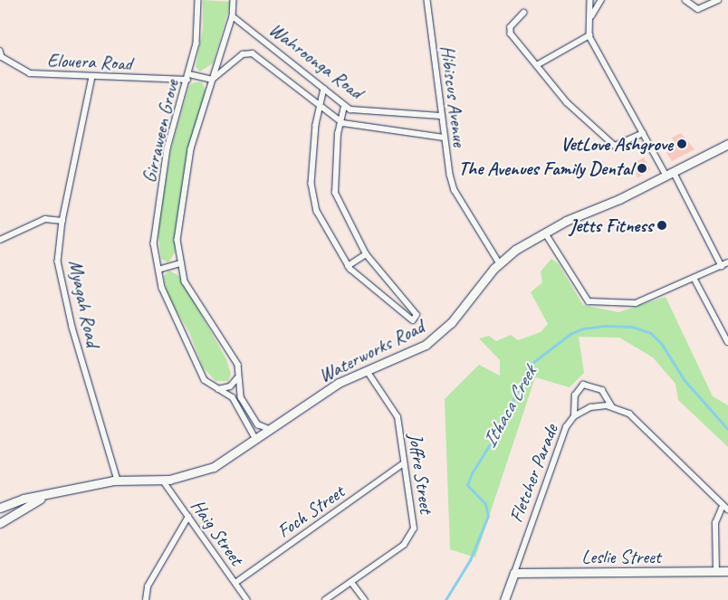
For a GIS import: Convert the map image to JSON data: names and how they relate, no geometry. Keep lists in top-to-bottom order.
{
  "streets": {
    "main road": ["Waterworks Road", "Fletcher Parade", "Leslie Street"],
    "street": [
      "Wahroonga Road",
      "Elouera Road",
      "Hibiscus Avenue",
      "Girraween Grove",
      "Myagah Road",
      "Joffre Street",
      "Foch Street",
      "Haig Street"
    ]
  },
  "crossings": [
    ["Wahroonga Road", "Elouera Road"],
    ["Wahroonga Road", "Hibiscus Avenue"],
    ["Wahroonga Road", "Girraween Grove"],
    ["Elouera Road", "Girraween Grove"],
    ["Elouera Road", "Myagah Road"],
    ["Hibiscus Avenue", "Waterworks Road"],
    ["Girraween Grove", "Waterworks Road"],
    ["Myagah Road", "Waterworks Road"],
    ["Waterworks Road", "Joffre Street"],
    ["Waterworks Road", "Haig Street"],
    ["Joffre Street", "Foch Street"],
    ["Fletcher Parade", "Leslie Street"],
    ["Foch Street", "Haig Street"]
  ],
  "water": ["Ithaca Creek"],
  "places": ["VetLove Ashgrove", "The Avenues Family Dental", "Jetts Fitness"]
}
